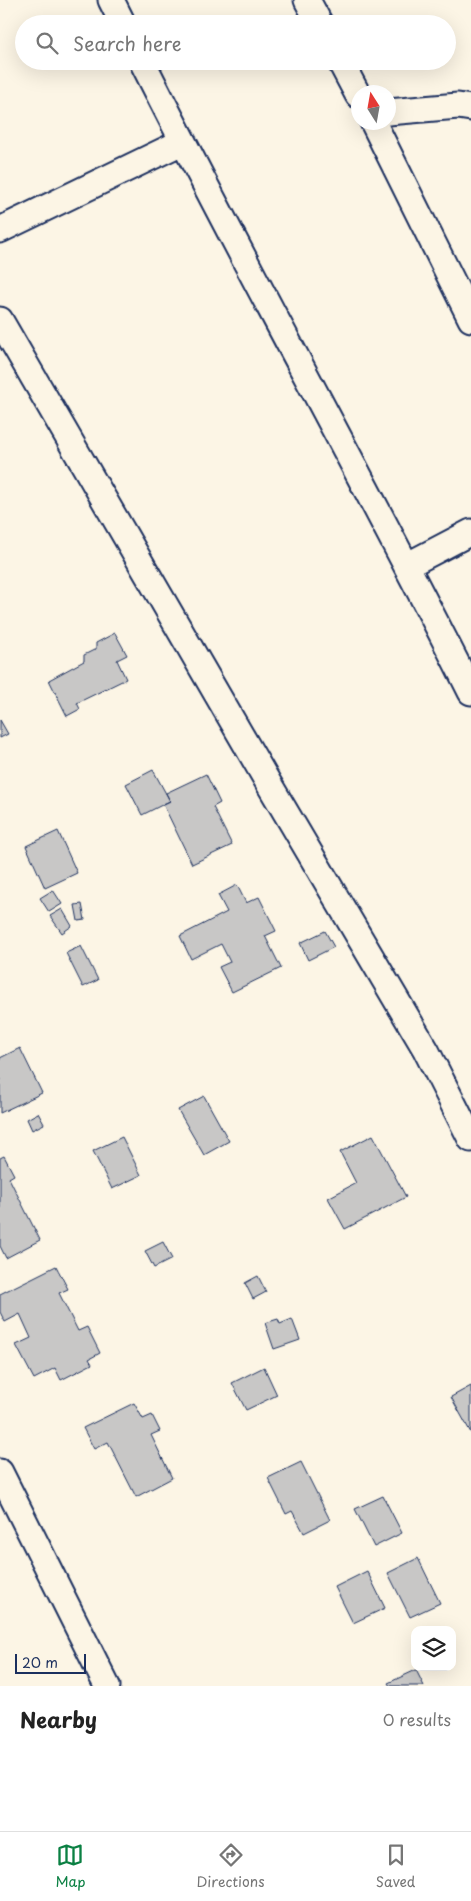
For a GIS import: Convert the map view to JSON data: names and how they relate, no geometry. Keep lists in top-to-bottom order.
{
  "scale_bar": "20 m",
  "north": "top",
  "page": {
    "search": "Search here",
    "scale": "20 m",
    "heading": ["Nearby", "0 results"],
    "nav": ["Map", "Directions", "Saved"]
  }
}
